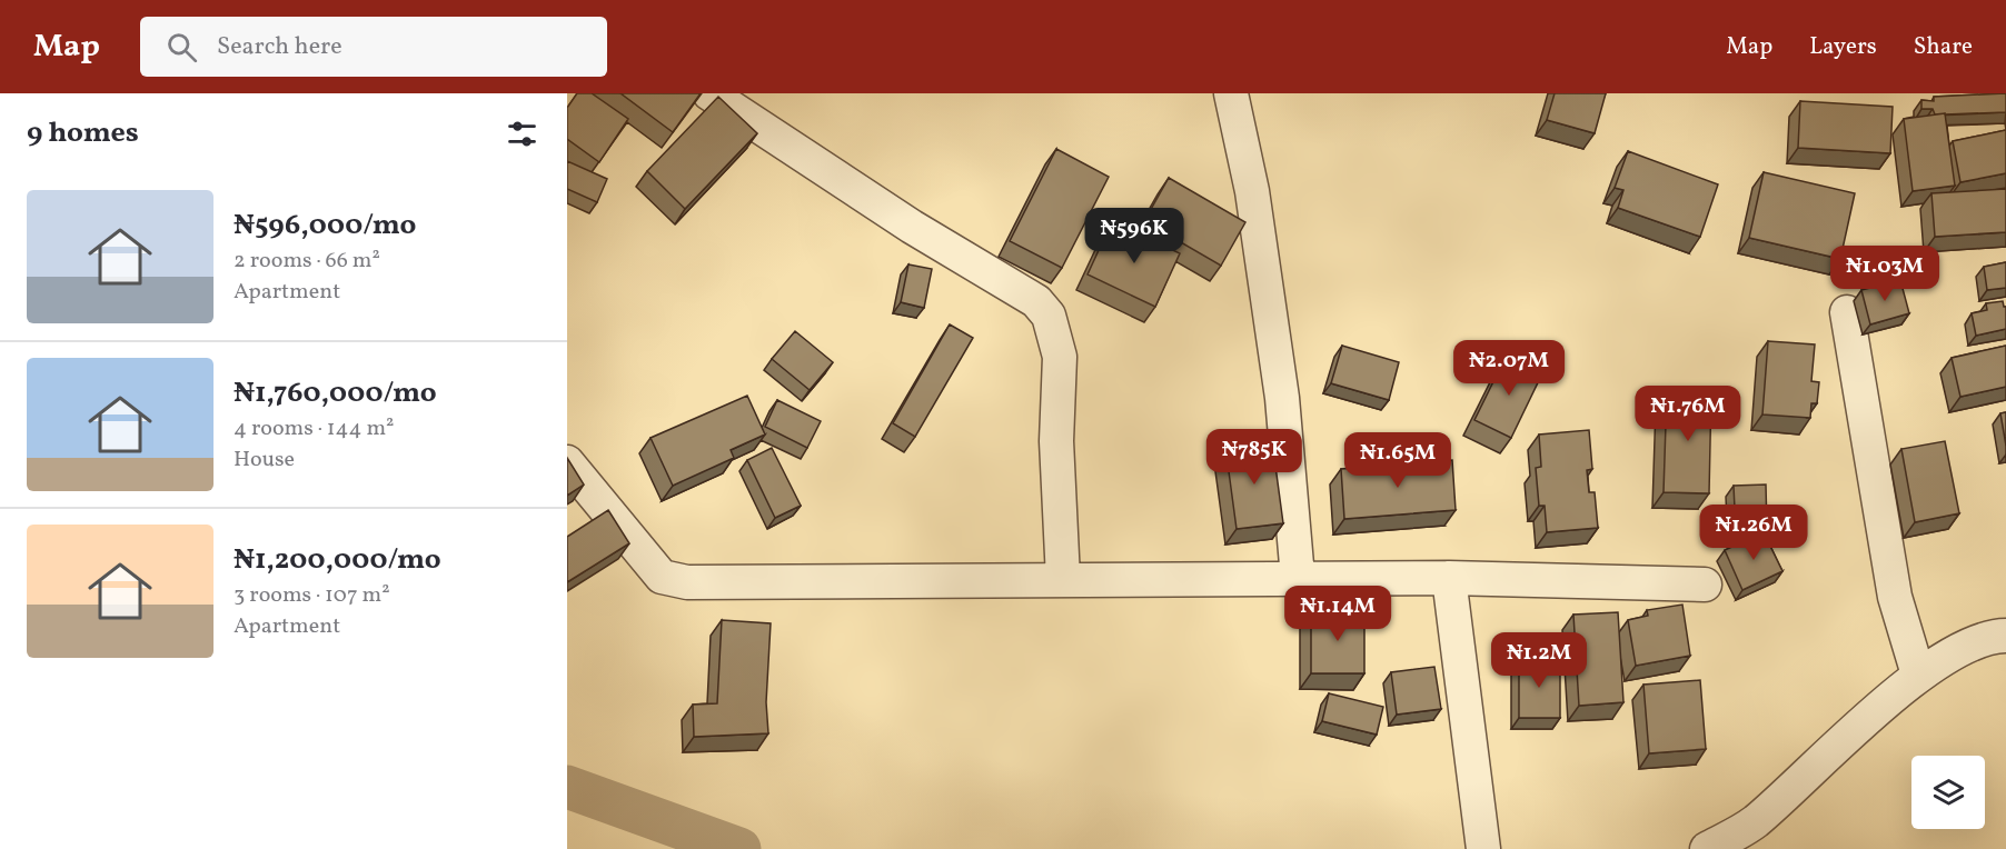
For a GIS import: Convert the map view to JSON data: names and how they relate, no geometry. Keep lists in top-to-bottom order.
{
  "page": {
    "header": "Map",
    "search": "Search here",
    "nav": ["Map", "Layers", "Share"],
    "heading": "9 homes",
    "list": [
      {
        "name": "₦596,000/mo",
        "note": "2 rooms · 66 m² · Apartment"
      },
      {
        "name": "₦1,760,000/mo",
        "note": "4 rooms · 144 m² · House"
      },
      {
        "name": "₦1,200,000/mo",
        "note": "3 rooms · 107 m² · Apartment"
      }
    ],
    "price": [
      "₦596K",
      "₦1.03M",
      "₦2.07M",
      "₦1.76M",
      "₦785K",
      "₦1.65M",
      "₦1.26M",
      "₦1.14M",
      "₦1.2M"
    ]
  }
}
